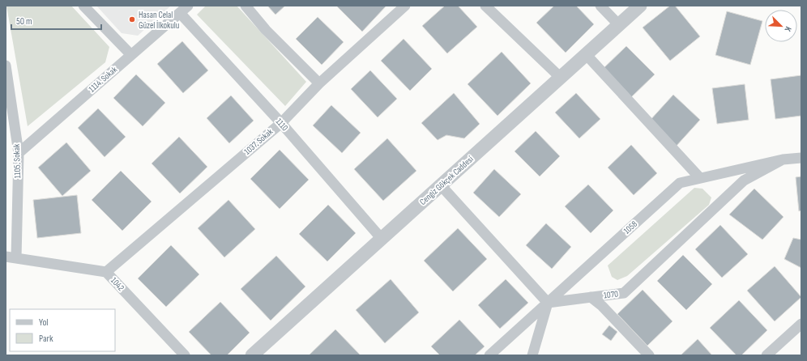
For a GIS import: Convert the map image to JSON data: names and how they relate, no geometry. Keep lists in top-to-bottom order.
{
  "streets": {
    "street": [
      "1114. Sokak",
      "1110",
      "1037. Sokak",
      "1105. Sokak",
      "Cengiz Gökçek Caddesi",
      "1058",
      "1042",
      "1070"
    ]
  },
  "crossings": [
    ["1114. Sokak", "1110"],
    ["1114. Sokak", "1105. Sokak"],
    ["1110", "1037. Sokak"],
    ["1110", "Cengiz Gökçek Caddesi"],
    ["1037. Sokak", "1042"],
    ["1105. Sokak", "1042"],
    ["1058", "1070"]
  ],
  "places": ["Hasan Celal Güzel İlkokulu"],
  "legend": ["Yol", "Park"],
  "scale_bar": "50 m",
  "north": "bottom right"
}
